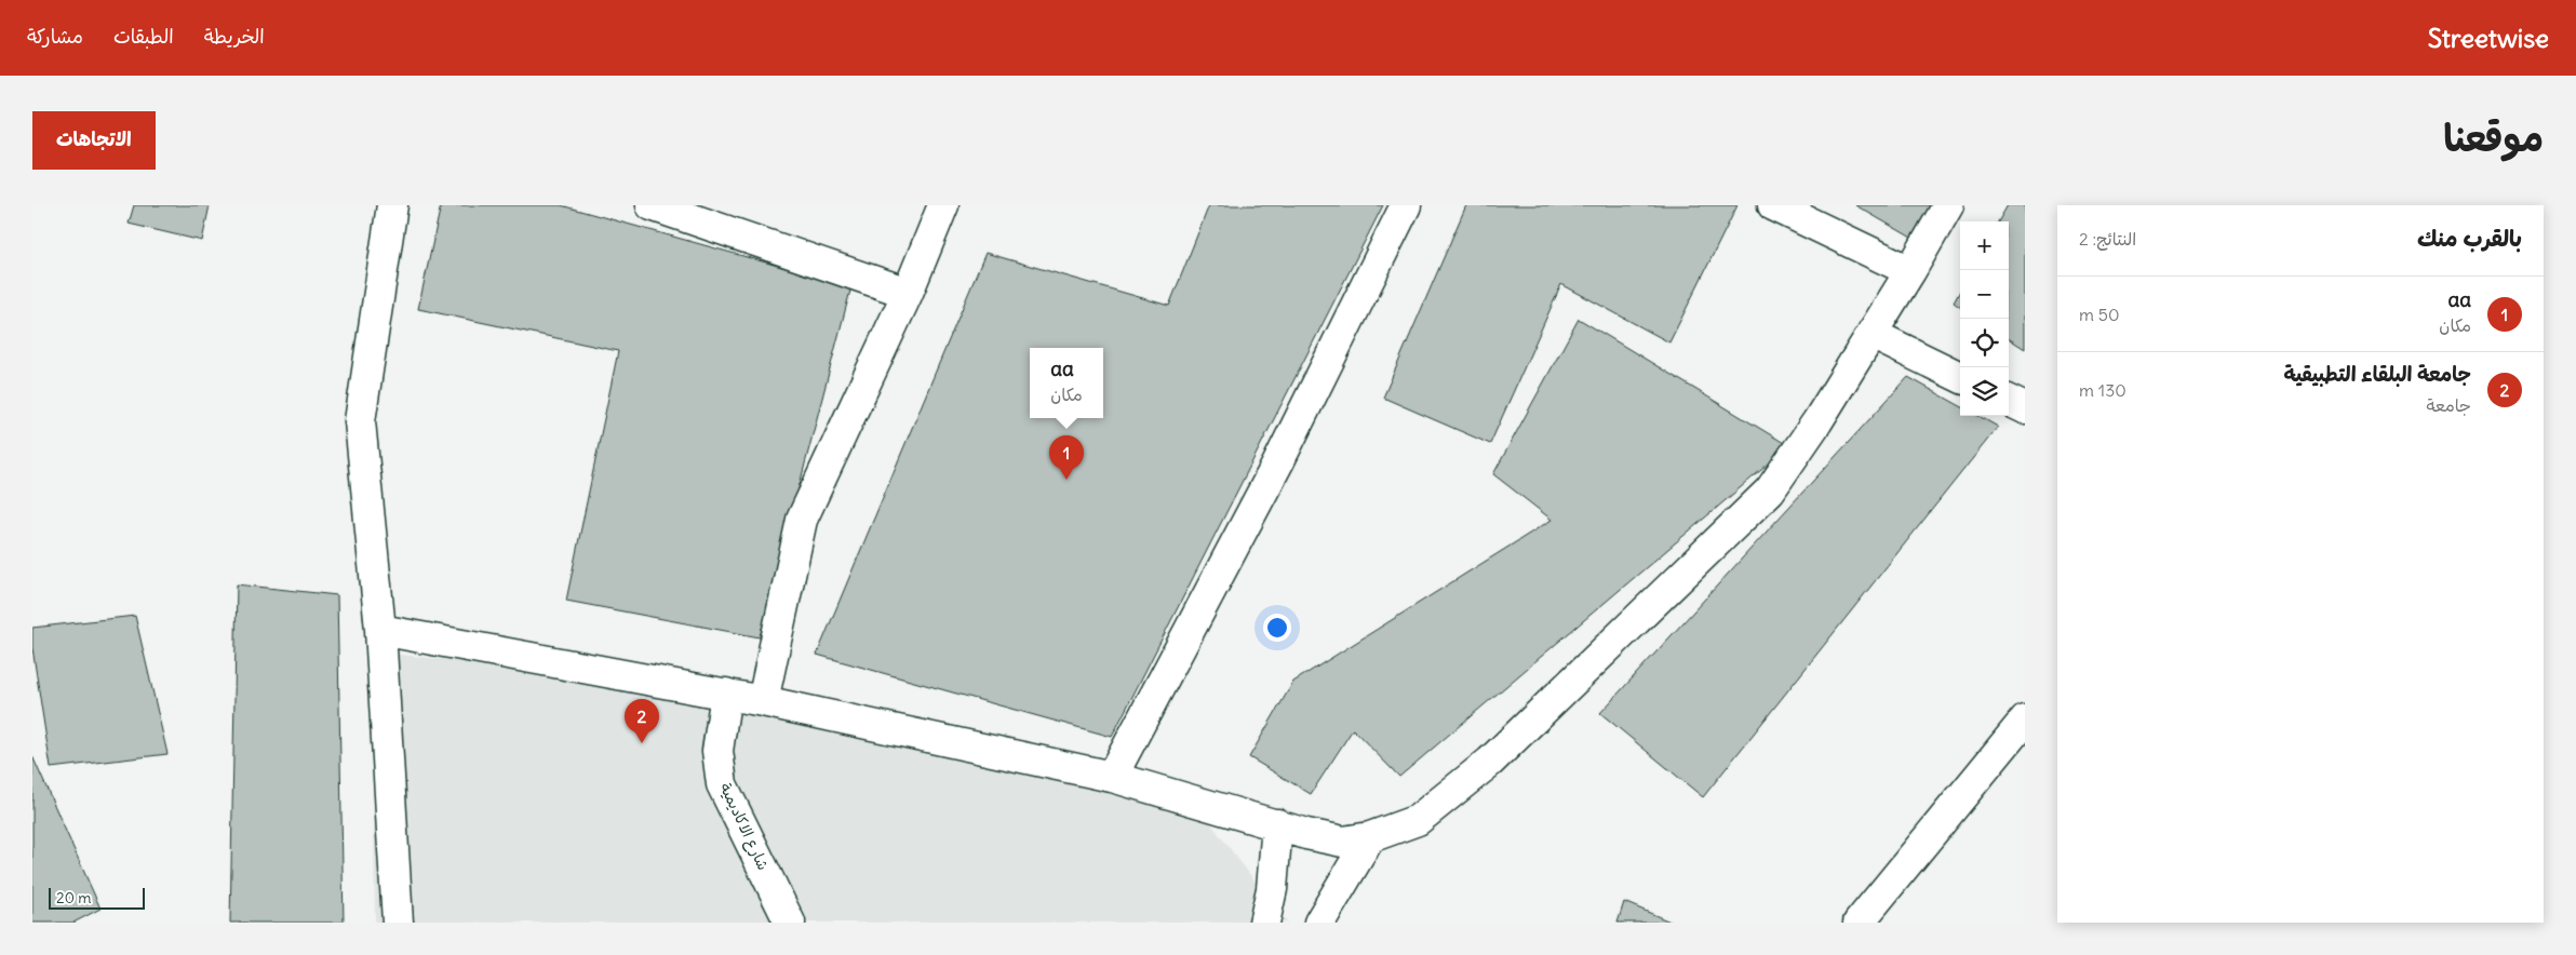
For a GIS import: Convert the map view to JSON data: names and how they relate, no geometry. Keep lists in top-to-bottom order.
{
  "streets": {
    "street": ["شارع الاكاديمية"]
  },
  "scale_bar": "20 m",
  "page": {
    "header": "Streetwise",
    "nav": ["الخريطة", "الطبقات", "مشاركة"],
    "title": "موقعنا",
    "buttons": "الاتجاهات",
    "heading": ["بالقرب منك", "النتائج: 2"],
    "map_buttons": ["+", "−"],
    "list": [
      {
        "mark": "1",
        "name": "aa",
        "note": "مكان",
        "value": "50 m"
      },
      {
        "mark": "2",
        "name": "جامعة البلقاء التطبيقية",
        "note": "جامعة",
        "value": "130 m"
      }
    ],
    "popup": ["aa", "مكان"],
    "pins": ["1", "2"],
    "scale": "20 m"
  }
}
